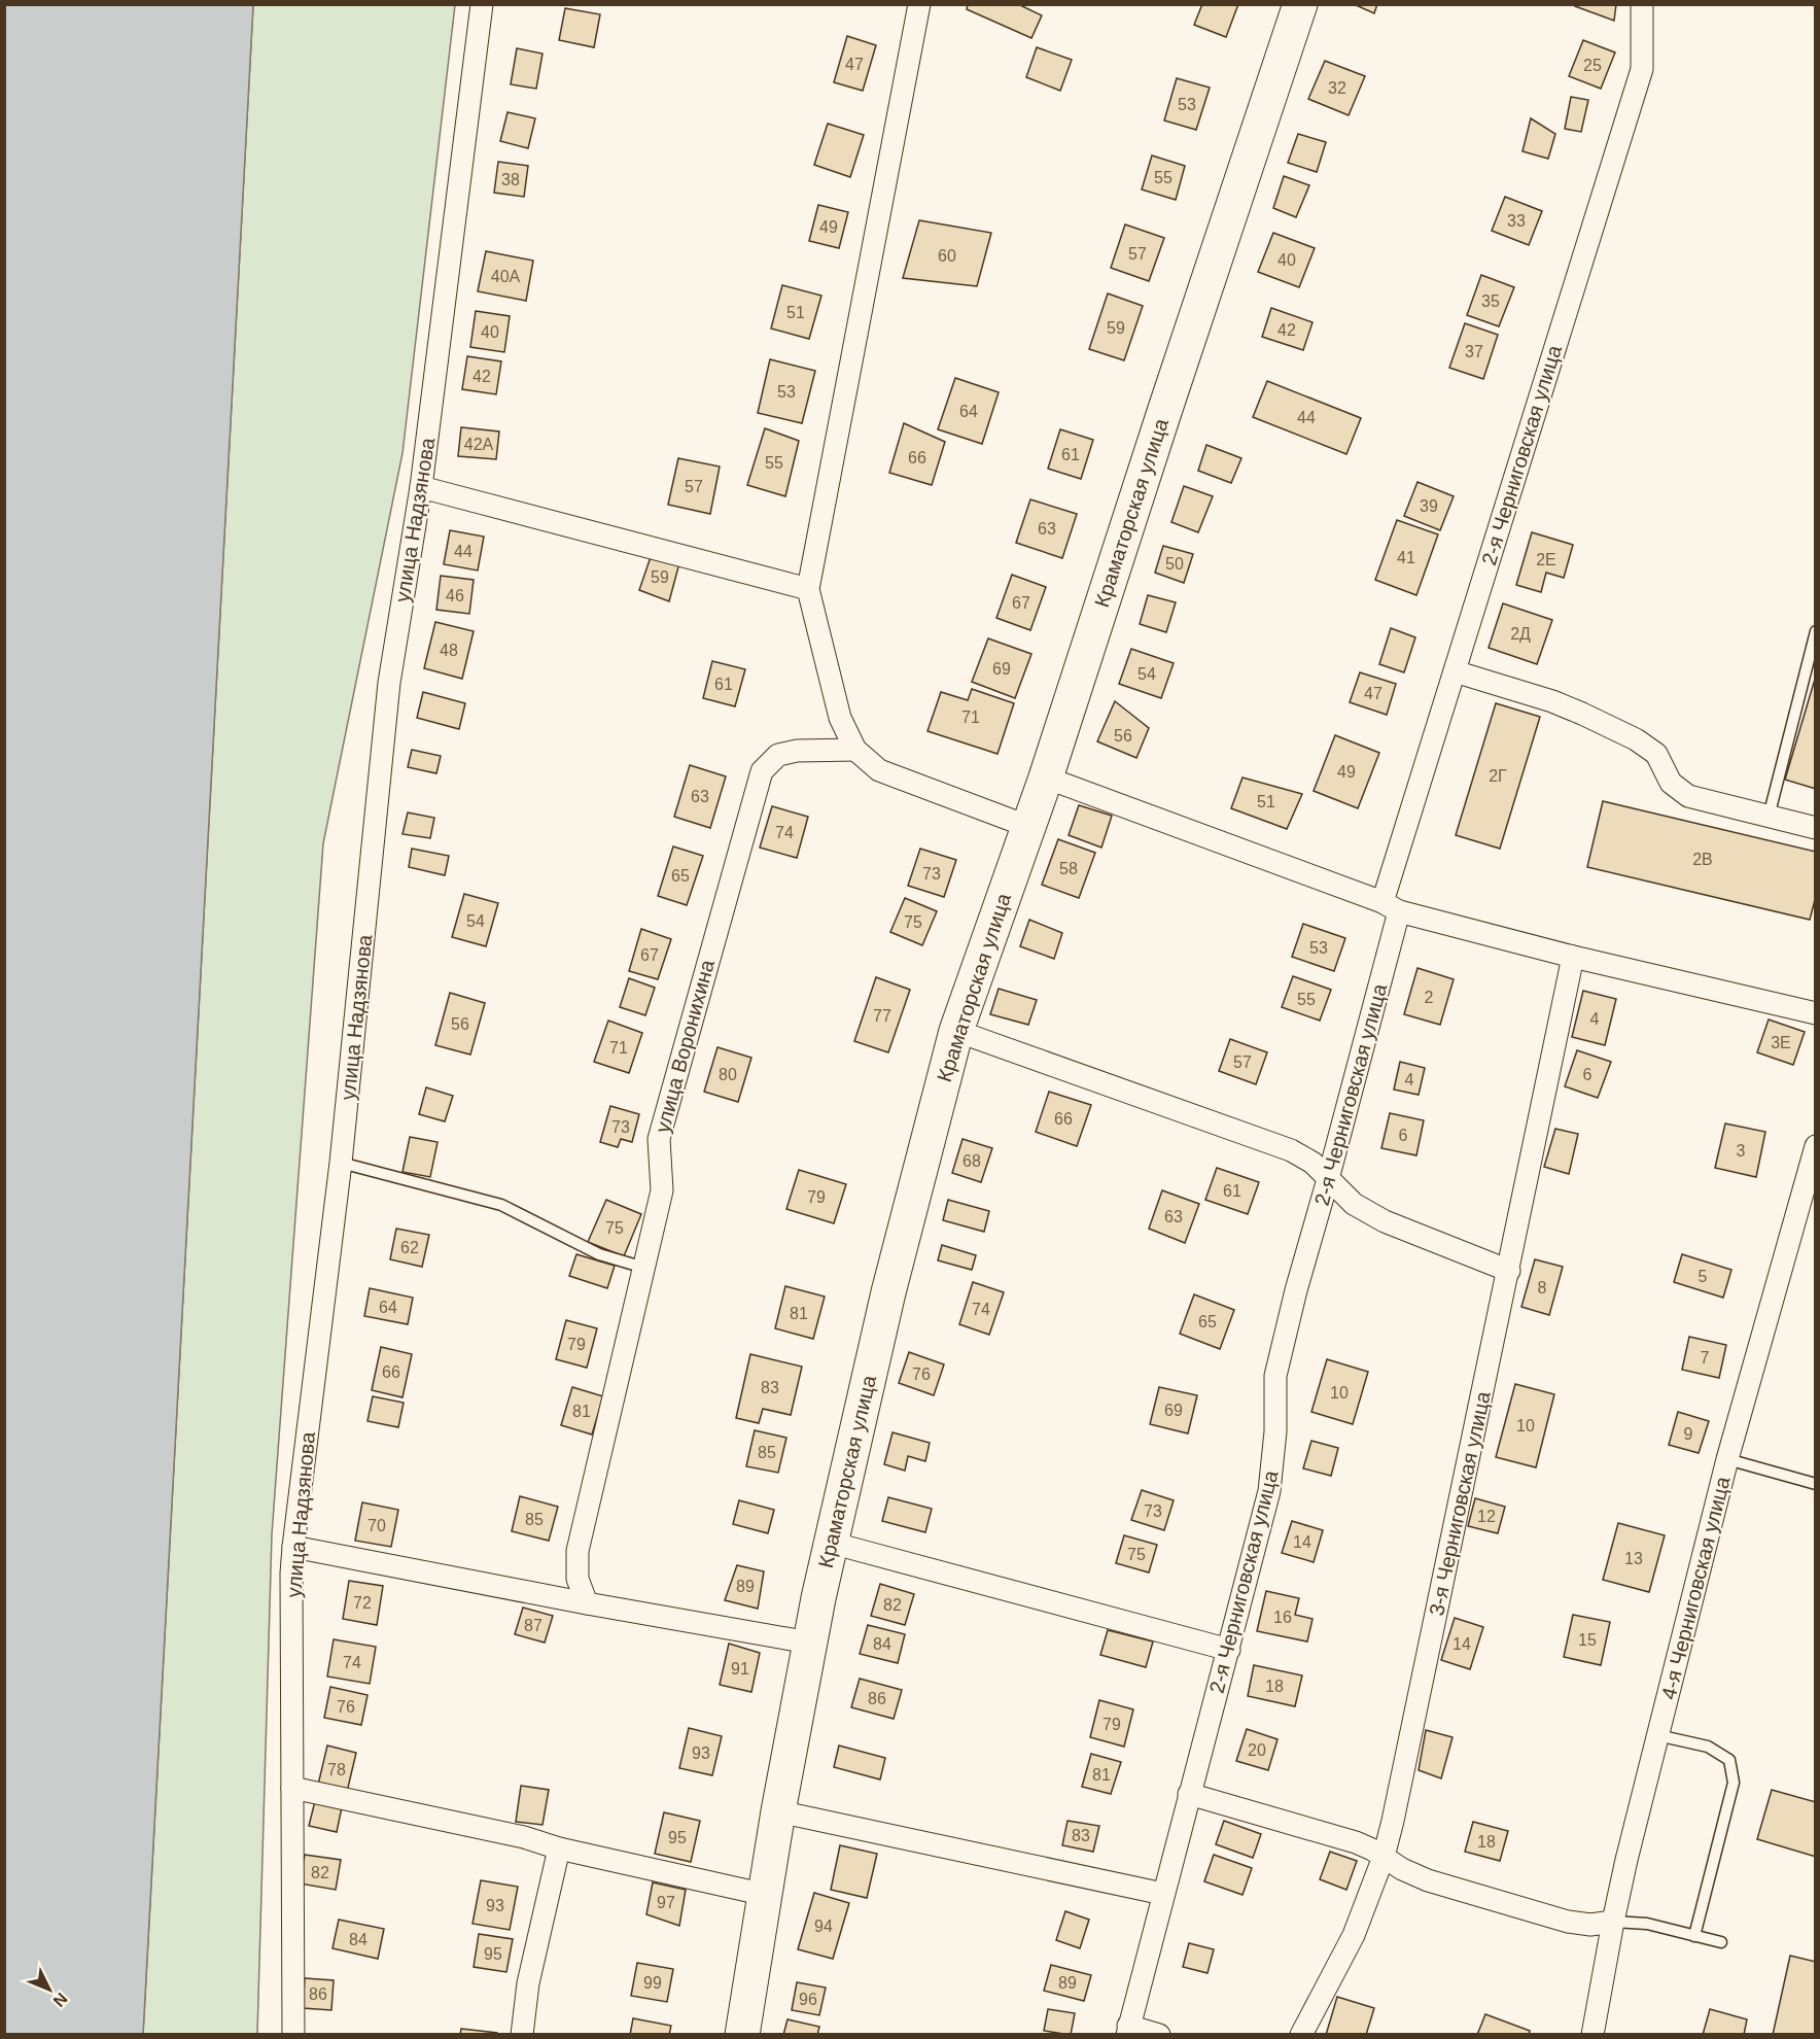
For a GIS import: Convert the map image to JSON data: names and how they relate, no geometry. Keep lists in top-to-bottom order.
{
  "streets": {
    "main road": ["Краматорская улица"],
    "street": [
      "2-я Черниговская улица",
      "улица Надзянова",
      "улица Воронихина",
      "3-я Черниговская улица",
      "4-я Черниговская улица"
    ]
  },
  "house_numbers": [
    "47",
    "25",
    "32",
    "53",
    "55",
    "38",
    "33",
    "49",
    "57",
    "60",
    "40",
    "40А",
    "35",
    "51",
    "59",
    "42",
    "40",
    "37",
    "42",
    "53",
    "64",
    "44",
    "42А",
    "61",
    "66",
    "55",
    "57",
    "39",
    "63",
    "44",
    "41",
    "2Е",
    "50",
    "59",
    "46",
    "67",
    "2Д",
    "48",
    "69",
    "54",
    "61",
    "47",
    "71",
    "56",
    "49",
    "2Г",
    "63",
    "51",
    "74",
    "2В",
    "58",
    "73",
    "65",
    "54",
    "75",
    "53",
    "67",
    "2",
    "55",
    "77",
    "4",
    "56",
    "3Е",
    "71",
    "57",
    "80",
    "6",
    "4",
    "66",
    "73",
    "6",
    "3",
    "68",
    "61",
    "79",
    "63",
    "75",
    "62",
    "5",
    "8",
    "64",
    "74",
    "81",
    "65",
    "79",
    "7",
    "66",
    "76",
    "83",
    "10",
    "69",
    "81",
    "10",
    "9",
    "85",
    "73",
    "12",
    "85",
    "70",
    "14",
    "75",
    "13",
    "89",
    "72",
    "82",
    "16",
    "87",
    "15",
    "84",
    "14",
    "74",
    "91",
    "18",
    "86",
    "76",
    "79",
    "20",
    "93",
    "78",
    "81",
    "83",
    "95",
    "18",
    "82",
    "97",
    "93",
    "94",
    "84",
    "95",
    "99",
    "89",
    "86",
    "96"
  ],
  "north": "bottom right"
}
